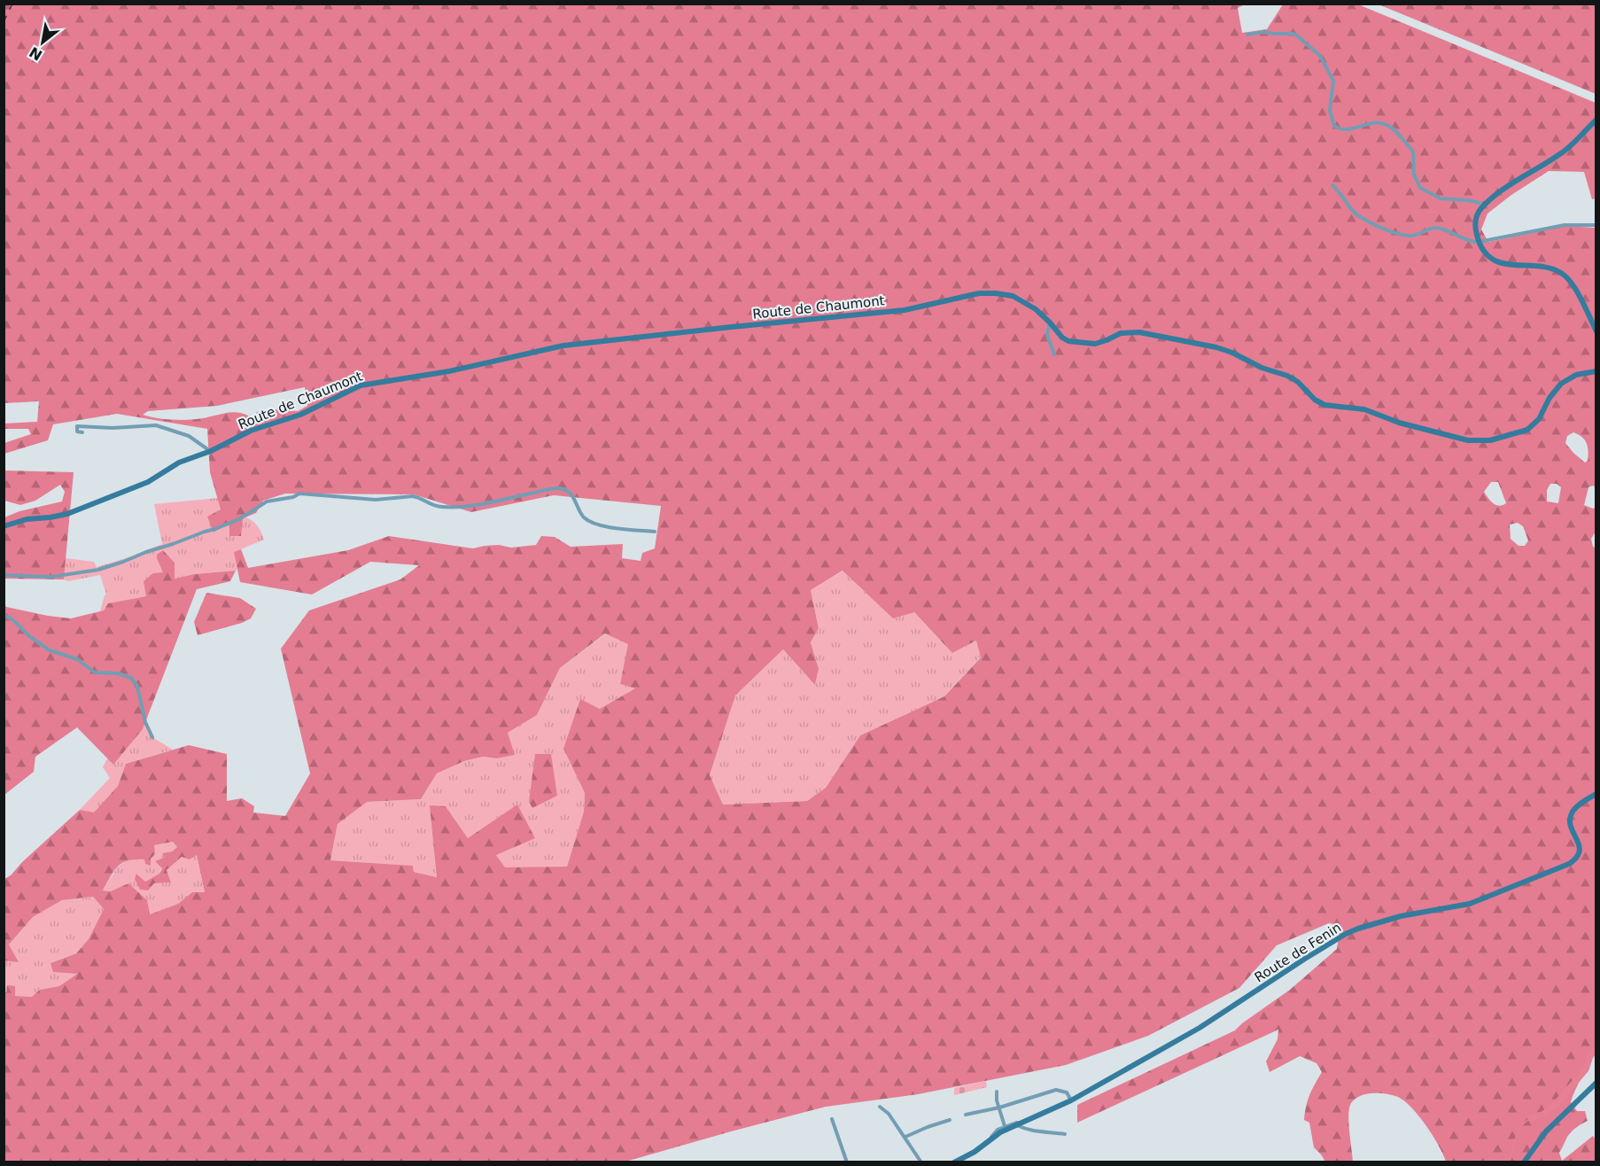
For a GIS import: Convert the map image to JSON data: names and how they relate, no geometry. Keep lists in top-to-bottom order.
{
  "streets": {
    "street": ["Route de Chaumont", "Route de Fenin"]
  },
  "north": "bottom left"
}
